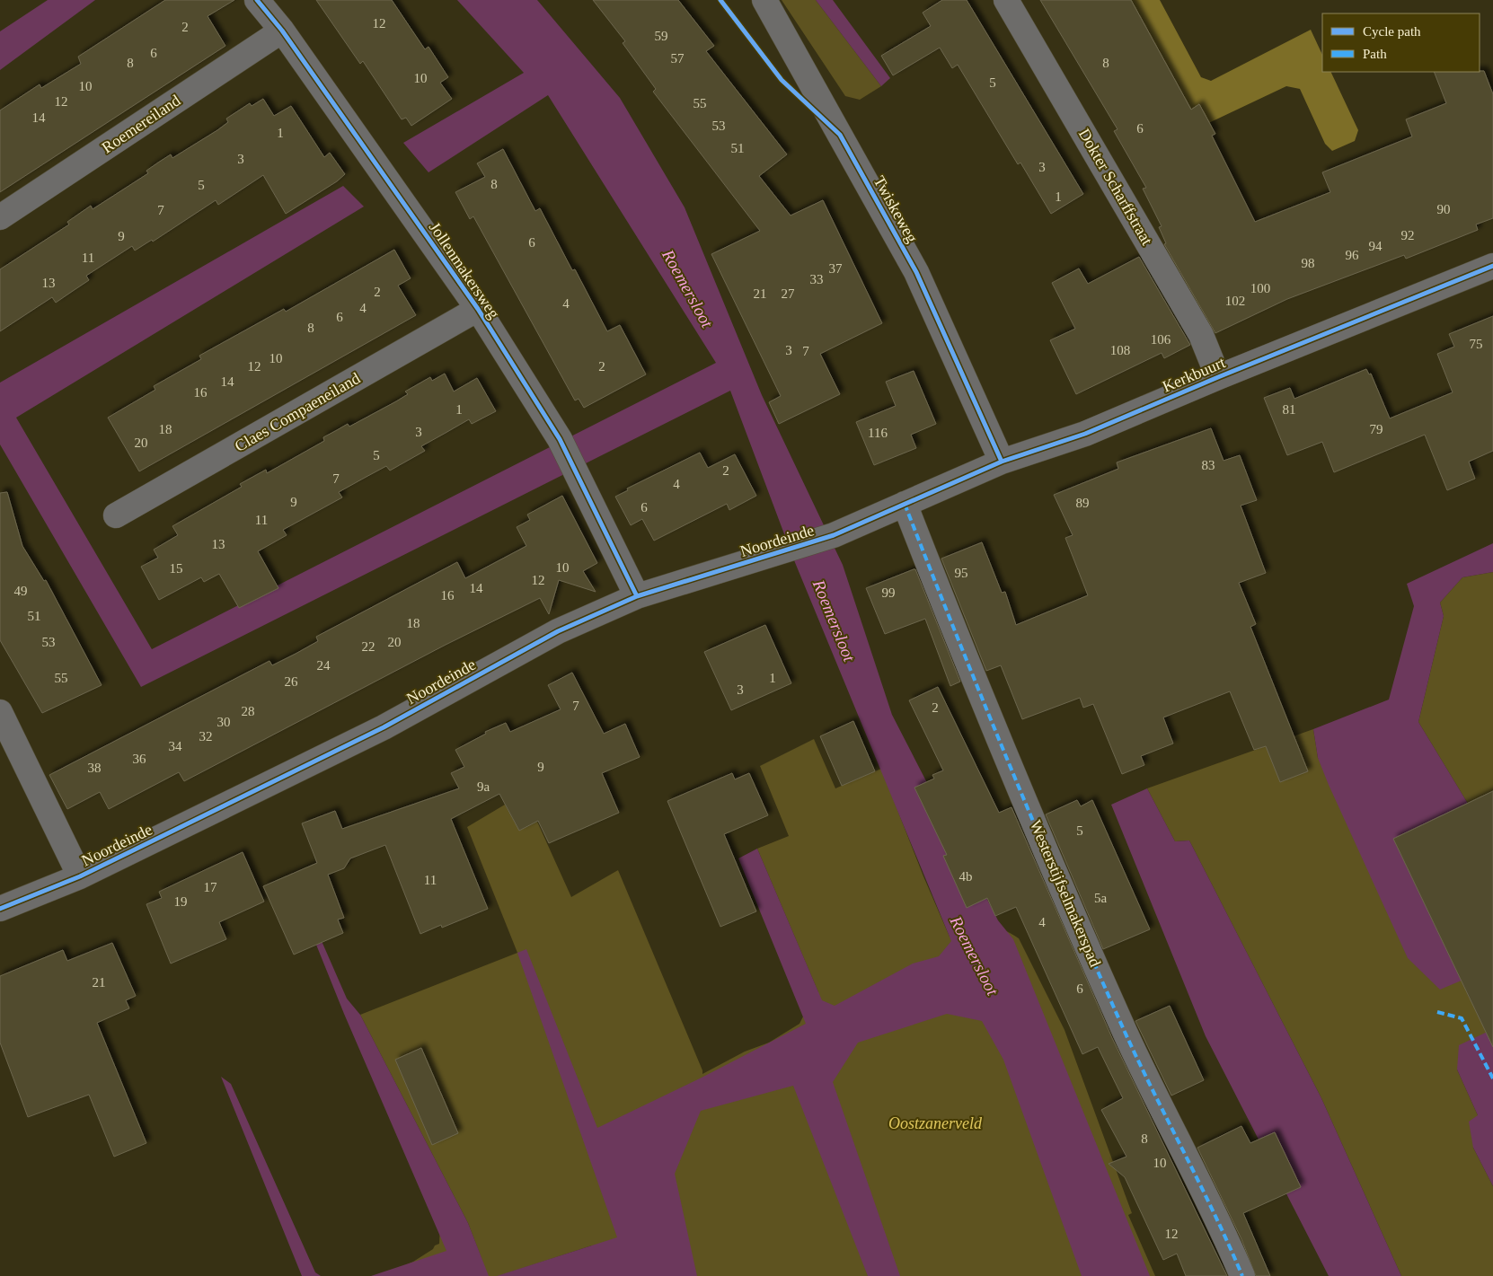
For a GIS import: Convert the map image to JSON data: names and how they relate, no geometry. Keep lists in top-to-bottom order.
{
  "streets": {
    "street": [
      "Roemereiland",
      "Dokter Scharffstraat",
      "Twiskeweg",
      "Jollenmakersweg",
      "Kerkbuurt",
      "Claes Compaeneiland",
      "Noordeinde",
      "Westerstijfselmakerspad"
    ]
  },
  "crossings": [
    ["Roemereiland", "Jollenmakersweg"],
    ["Dokter Scharffstraat", "Kerkbuurt"],
    ["Twiskeweg", "Kerkbuurt"],
    ["Jollenmakersweg", "Claes Compaeneiland"],
    ["Jollenmakersweg", "Noordeinde"],
    ["Kerkbuurt", "Noordeinde"],
    ["Kerkbuurt", "Westerstijfselmakerspad"],
    ["Noordeinde", "Westerstijfselmakerspad"]
  ],
  "water": ["Roemersloot"],
  "parks": ["Oostzanerveld"],
  "house_numbers": [
    "12",
    "2",
    "59",
    "6",
    "57",
    "8",
    "8",
    "10",
    "5",
    "10",
    "12",
    "55",
    "14",
    "53",
    "6",
    "1",
    "51",
    "3",
    "3",
    "8",
    "5",
    "1",
    "90",
    "7",
    "92",
    "9",
    "6",
    "94",
    "96",
    "11",
    "98",
    "37",
    "33",
    "13",
    "100",
    "2",
    "21",
    "27",
    "102",
    "4",
    "4",
    "6",
    "8",
    "106",
    "75",
    "3",
    "108",
    "7",
    "10",
    "12",
    "2",
    "14",
    "16",
    "1",
    "81",
    "18",
    "79",
    "3",
    "116",
    "20",
    "5",
    "83",
    "2",
    "7",
    "4",
    "9",
    "89",
    "6",
    "11",
    "13",
    "10",
    "15",
    "95",
    "12",
    "14",
    "49",
    "99",
    "16",
    "51",
    "18",
    "53",
    "20",
    "22",
    "24",
    "55",
    "1",
    "26",
    "3",
    "7",
    "2",
    "28",
    "30",
    "32",
    "34",
    "36",
    "9",
    "38",
    "9a",
    "5",
    "4b",
    "11",
    "17",
    "5a",
    "19",
    "4",
    "21",
    "6",
    "8",
    "10",
    "12"
  ],
  "legend": ["Cycle path", "Path"]
}
